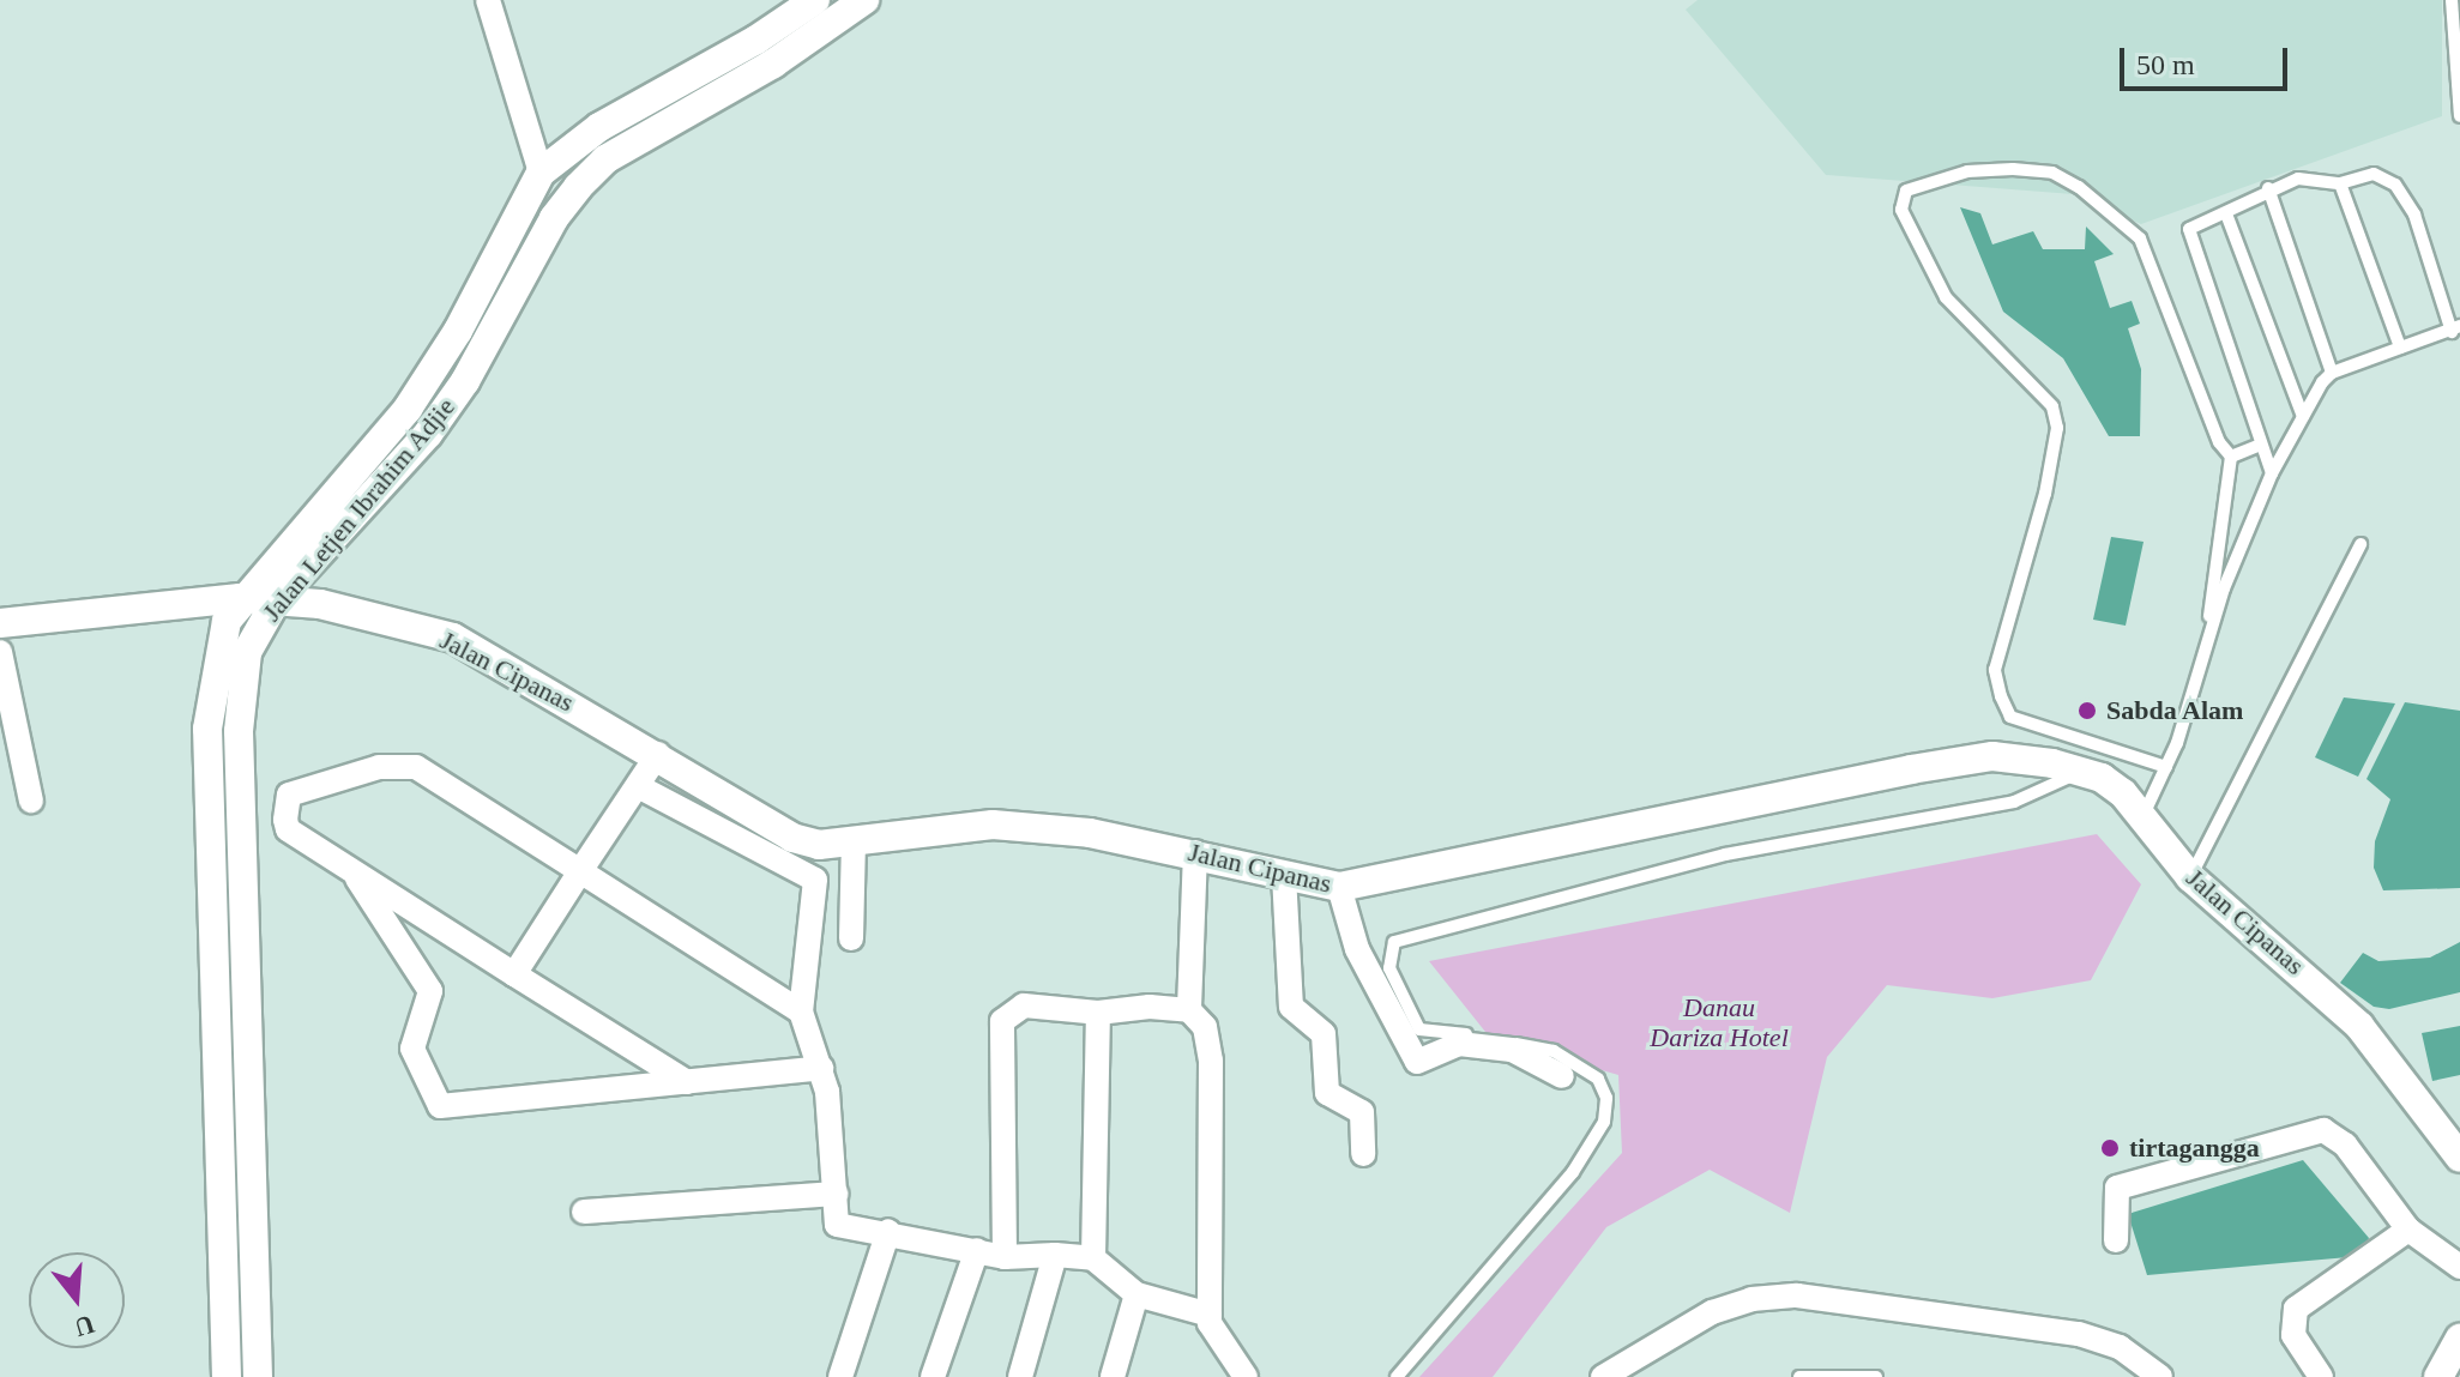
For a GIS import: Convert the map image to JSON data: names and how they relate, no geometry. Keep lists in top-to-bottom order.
{
  "streets": {
    "street": ["Jalan Letjen Ibrahim Adjie", "Jalan Cipanas"]
  },
  "crossings": [
    ["Jalan Letjen Ibrahim Adjie", "Jalan Cipanas"]
  ],
  "parks": ["Danau Dariza Hotel"],
  "places": ["Sabda Alam", "tirtagangga"],
  "scale_bar": "50 m",
  "north": "bottom"
}
